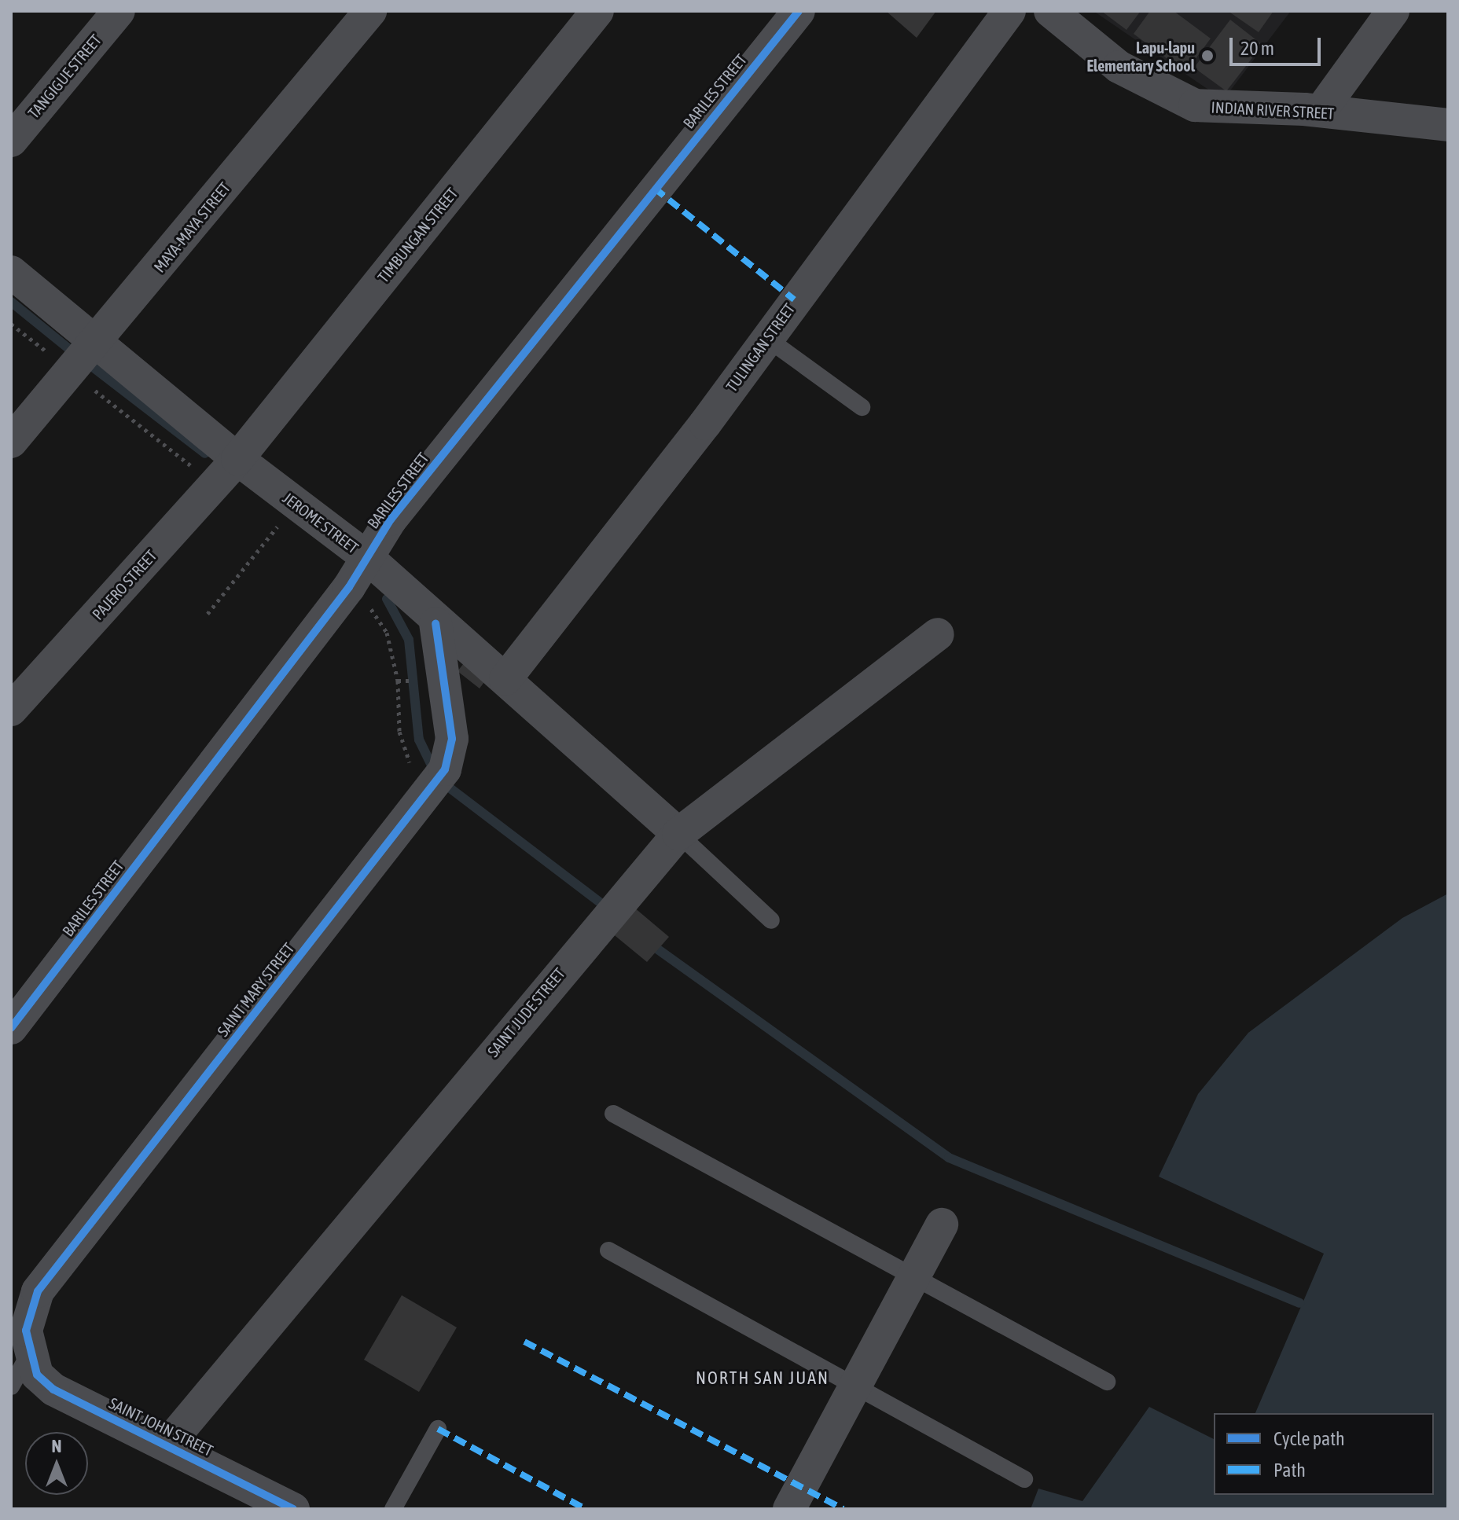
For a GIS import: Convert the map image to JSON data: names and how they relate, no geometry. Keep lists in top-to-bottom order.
{
  "streets": {
    "street": [
      "TANGIGUE STREET",
      "BARILES STREET",
      "INDIAN RIVER STREET",
      "MAYA-MAYA STREET",
      "TIMBUNGAN STREET",
      "TULINGAN STREET",
      "JEROME STREET",
      "PAJERO STREET",
      "SAINT MARY STREET",
      "SAINT JUDE STREET",
      "SAINT JOHN STREET"
    ]
  },
  "crossings": [
    ["BARILES STREET", "JEROME STREET"],
    ["MAYA-MAYA STREET", "JEROME STREET"],
    ["TIMBUNGAN STREET", "JEROME STREET"],
    ["TIMBUNGAN STREET", "PAJERO STREET"],
    ["TULINGAN STREET", "JEROME STREET"],
    ["JEROME STREET", "PAJERO STREET"],
    ["JEROME STREET", "SAINT MARY STREET"],
    ["JEROME STREET", "SAINT JUDE STREET"],
    ["SAINT MARY STREET", "SAINT JOHN STREET"],
    ["SAINT JUDE STREET", "SAINT JOHN STREET"]
  ],
  "districts": ["NORTH SAN JUAN"],
  "places": ["Lapu-lapu Elementary School"],
  "legend": ["Cycle path", "Path"],
  "scale_bar": "20 m",
  "north": "top"
}
